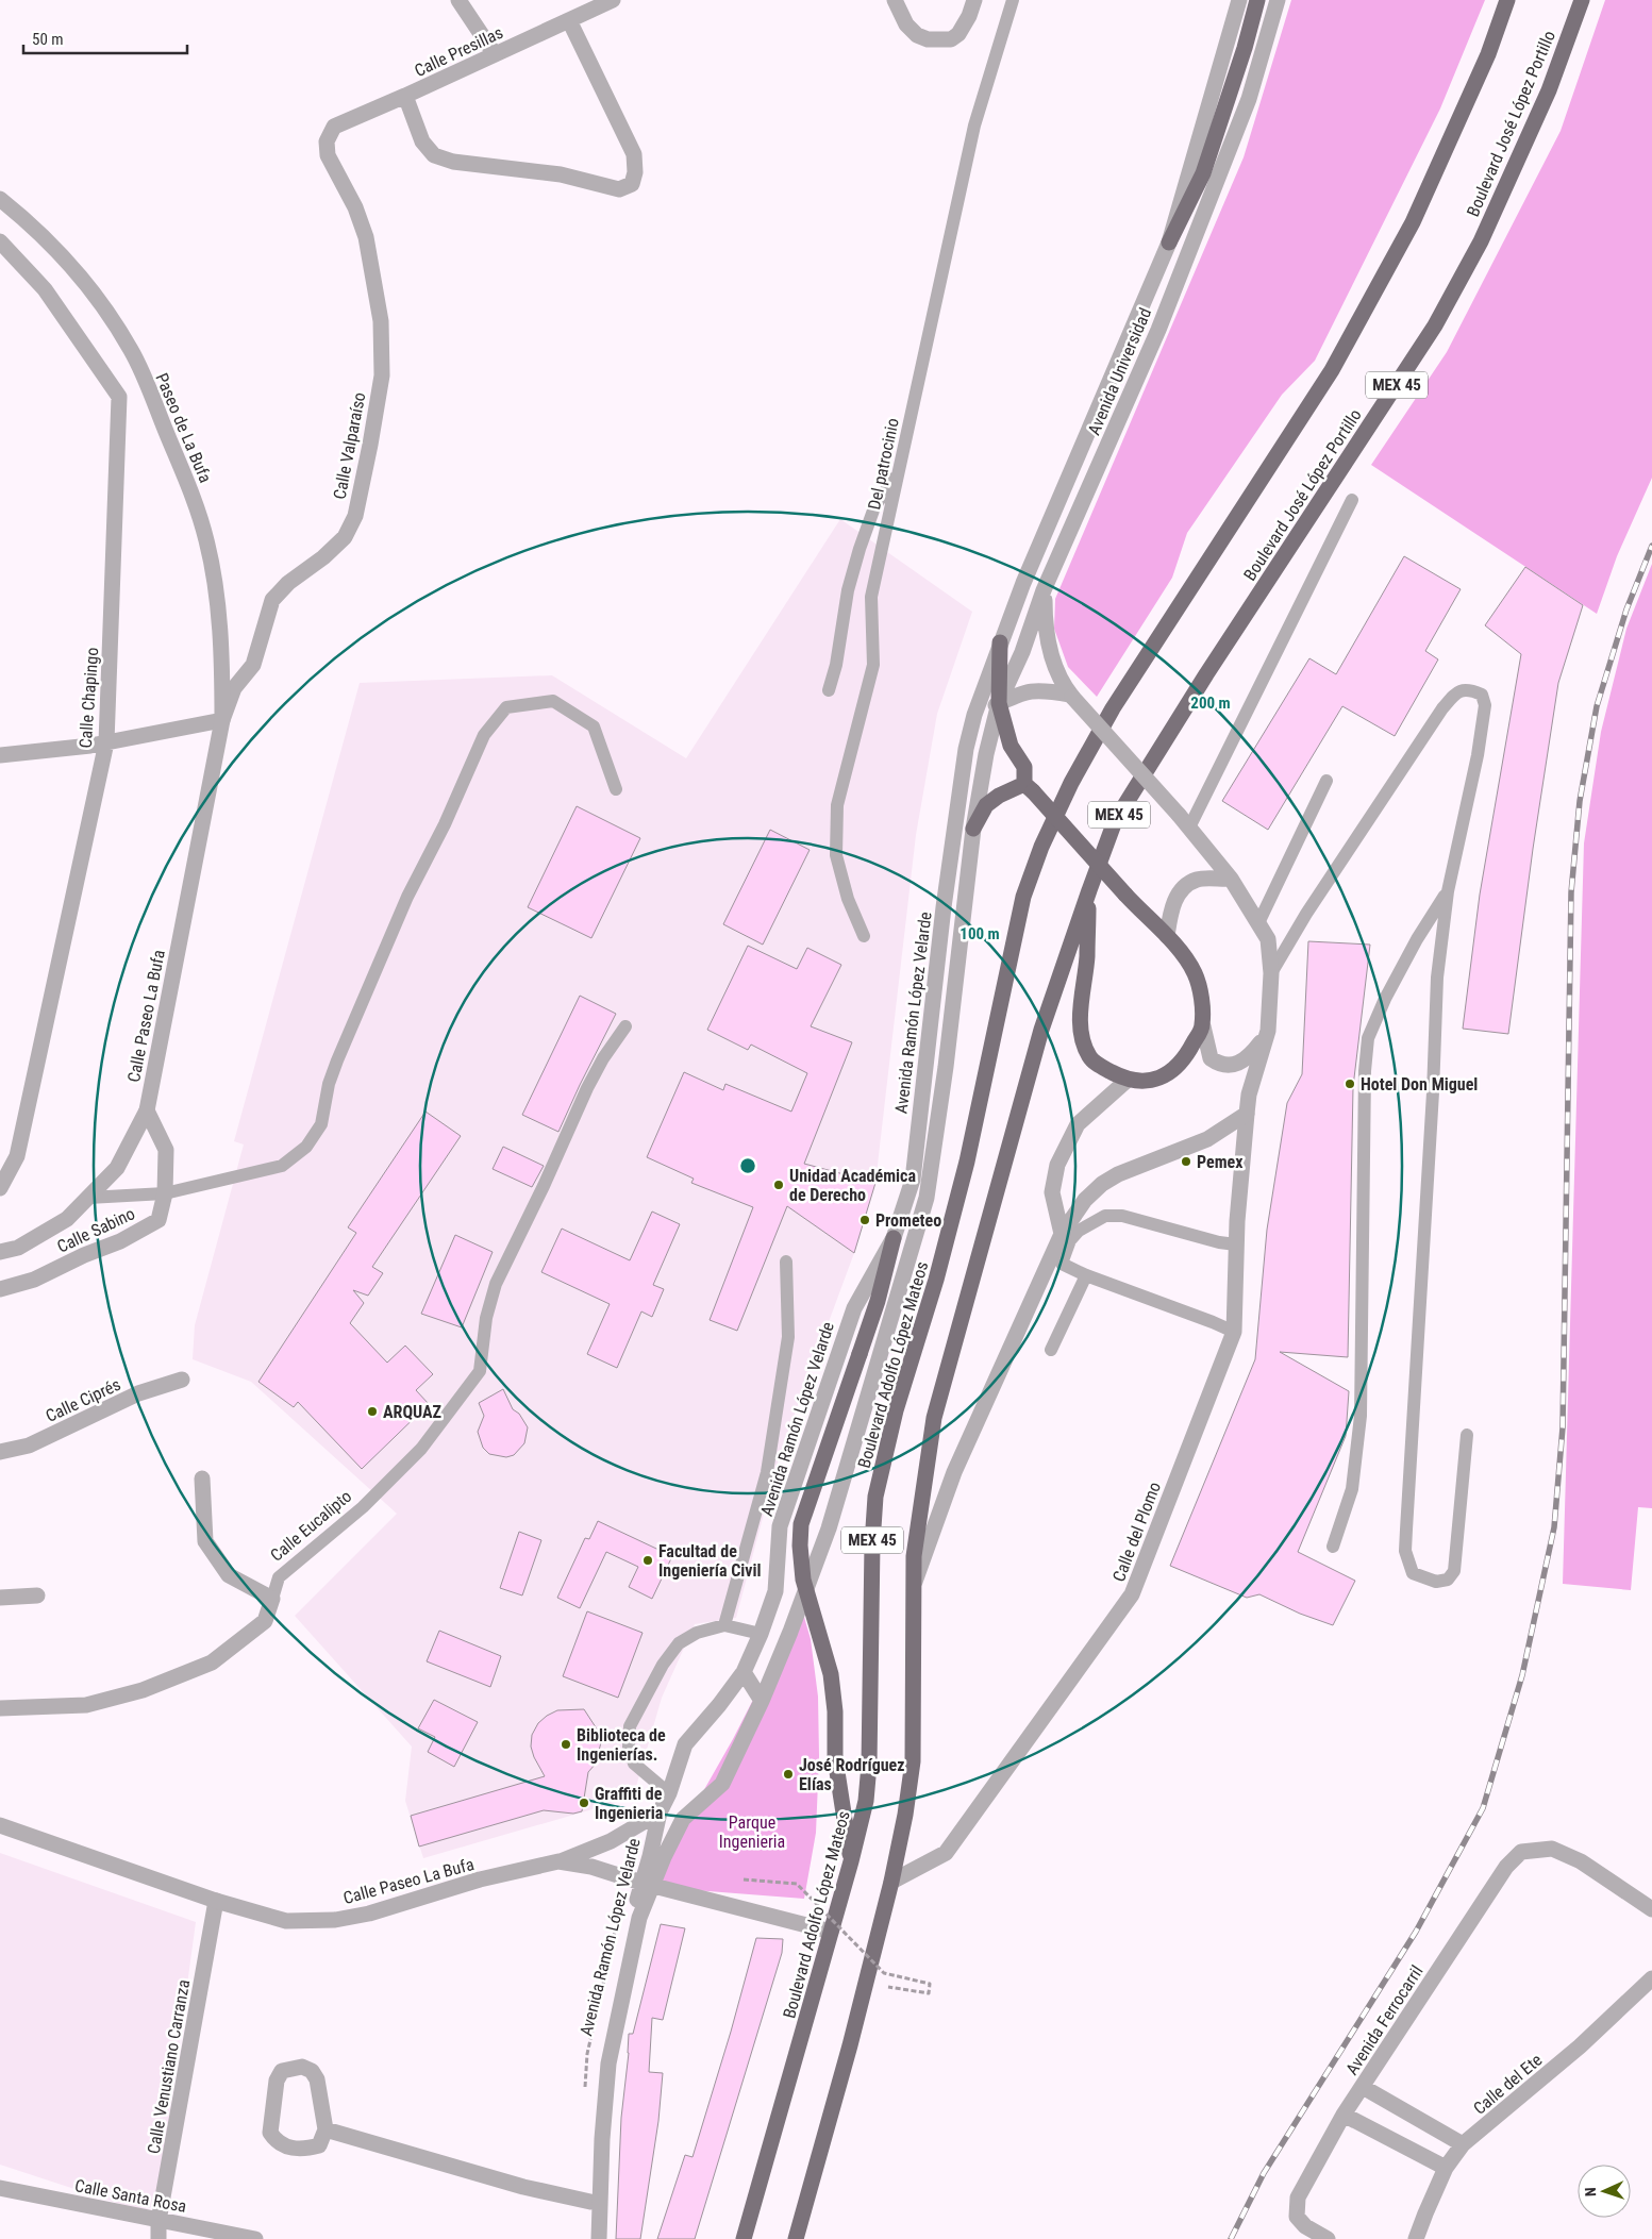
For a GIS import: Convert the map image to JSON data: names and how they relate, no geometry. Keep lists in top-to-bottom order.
{
  "streets": {
    "main road": ["Boulevard José López Portillo", "MEX 45", "Boulevard Adolfo López Mateos"],
    "street": [
      "Calle Presillas",
      "Avenida Universidad",
      "Paseo de La Bufa",
      "Calle Valparaíso",
      "Calle Chapingo",
      "Avenida Ramón López Velarde",
      "Calle Paseo La Bufa",
      "Calle Sabino",
      "Calle Ciprés",
      "Calle Eucalipto",
      "Calle del Plomo",
      "Avenida Ferrocarril",
      "Calle Venustiano Carranza",
      "Calle del Ete",
      "Calle Santa Rosa"
    ],
    "lane": ["Del patrocinio"]
  },
  "crossings": [
    ["Calle Presillas", "Calle Valparaíso"],
    ["Boulevard José López Portillo", "MEX 45"],
    ["Avenida Universidad", "Avenida Ramón López Velarde"],
    ["MEX 45", "Calle del Plomo"],
    ["Paseo de La Bufa", "Calle Valparaíso"],
    ["Paseo de La Bufa", "Calle Paseo La Bufa"],
    ["Calle Valparaíso", "Calle Paseo La Bufa"],
    ["Avenida Ramón López Velarde", "Calle Paseo La Bufa"],
    ["Calle Paseo La Bufa", "Calle Sabino"],
    ["Calle Paseo La Bufa", "Boulevard Adolfo López Mateos"],
    ["Calle Paseo La Bufa", "Calle Venustiano Carranza"],
    ["Calle Venustiano Carranza", "Calle Santa Rosa"]
  ],
  "parks": ["Parque Ingenieria"],
  "places": [
    "Hotel Don Miguel",
    "Pemex",
    "Unidad Académica de Derecho",
    "Prometeo",
    "ARQUAZ",
    "Facultad de Ingeniería Civil",
    "Biblioteca de Ingenierías.",
    "José Rodríguez Elías",
    "Graffiti de Ingenieria"
  ],
  "scale_bar": "50 m",
  "north": "left",
  "rings": ["200 m", "100 m"]
}
